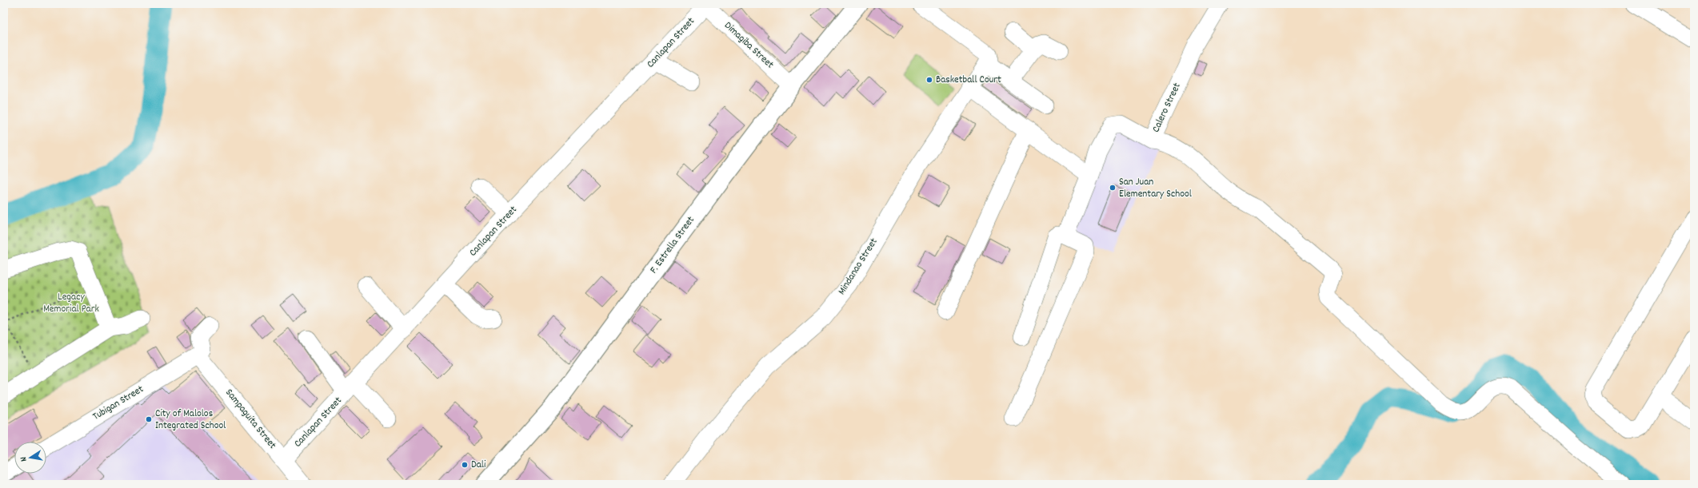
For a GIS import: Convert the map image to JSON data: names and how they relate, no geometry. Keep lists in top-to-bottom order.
{
  "streets": {
    "main road": ["F. Estrella Street"],
    "street": [
      "Canlapan Street",
      "Dimagiba Street",
      "Calero Street",
      "Mindanao Street",
      "Tubigan Street",
      "Sampaguita Street"
    ]
  },
  "crossings": [
    ["Canlapan Street", "Dimagiba Street"],
    ["Canlapan Street", "Sampaguita Street"],
    ["Dimagiba Street", "F. Estrella Street"],
    ["Tubigan Street", "Sampaguita Street"]
  ],
  "parks": ["Legacy Memorial Park"],
  "places": [
    "Basketball Court",
    "San Juan Elementary School",
    "City of Malolos Integrated School",
    "Dali"
  ],
  "north": "left"
}
